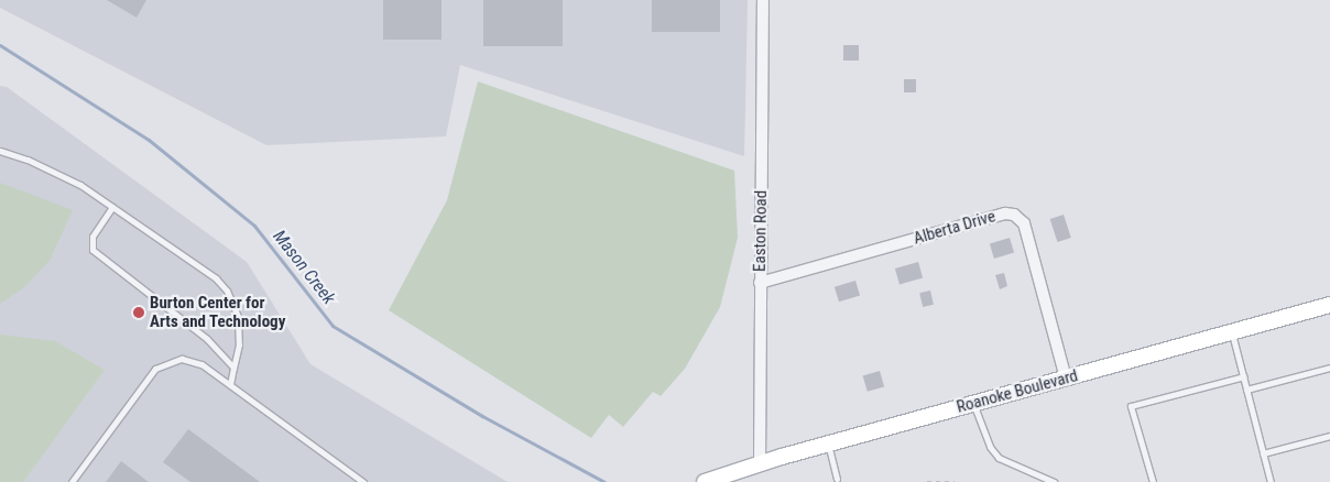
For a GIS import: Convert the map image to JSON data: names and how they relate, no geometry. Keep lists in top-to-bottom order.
{
  "streets": {
    "main road": ["Roanoke Boulevard"],
    "street": ["Alberta Drive", "Easton Road"]
  },
  "crossings": [
    ["Alberta Drive", "Easton Road"],
    ["Alberta Drive", "Roanoke Boulevard"],
    ["Easton Road", "Roanoke Boulevard"]
  ],
  "water": ["Mason Creek"],
  "places": ["Burton Center for Arts and Technology"]
}
